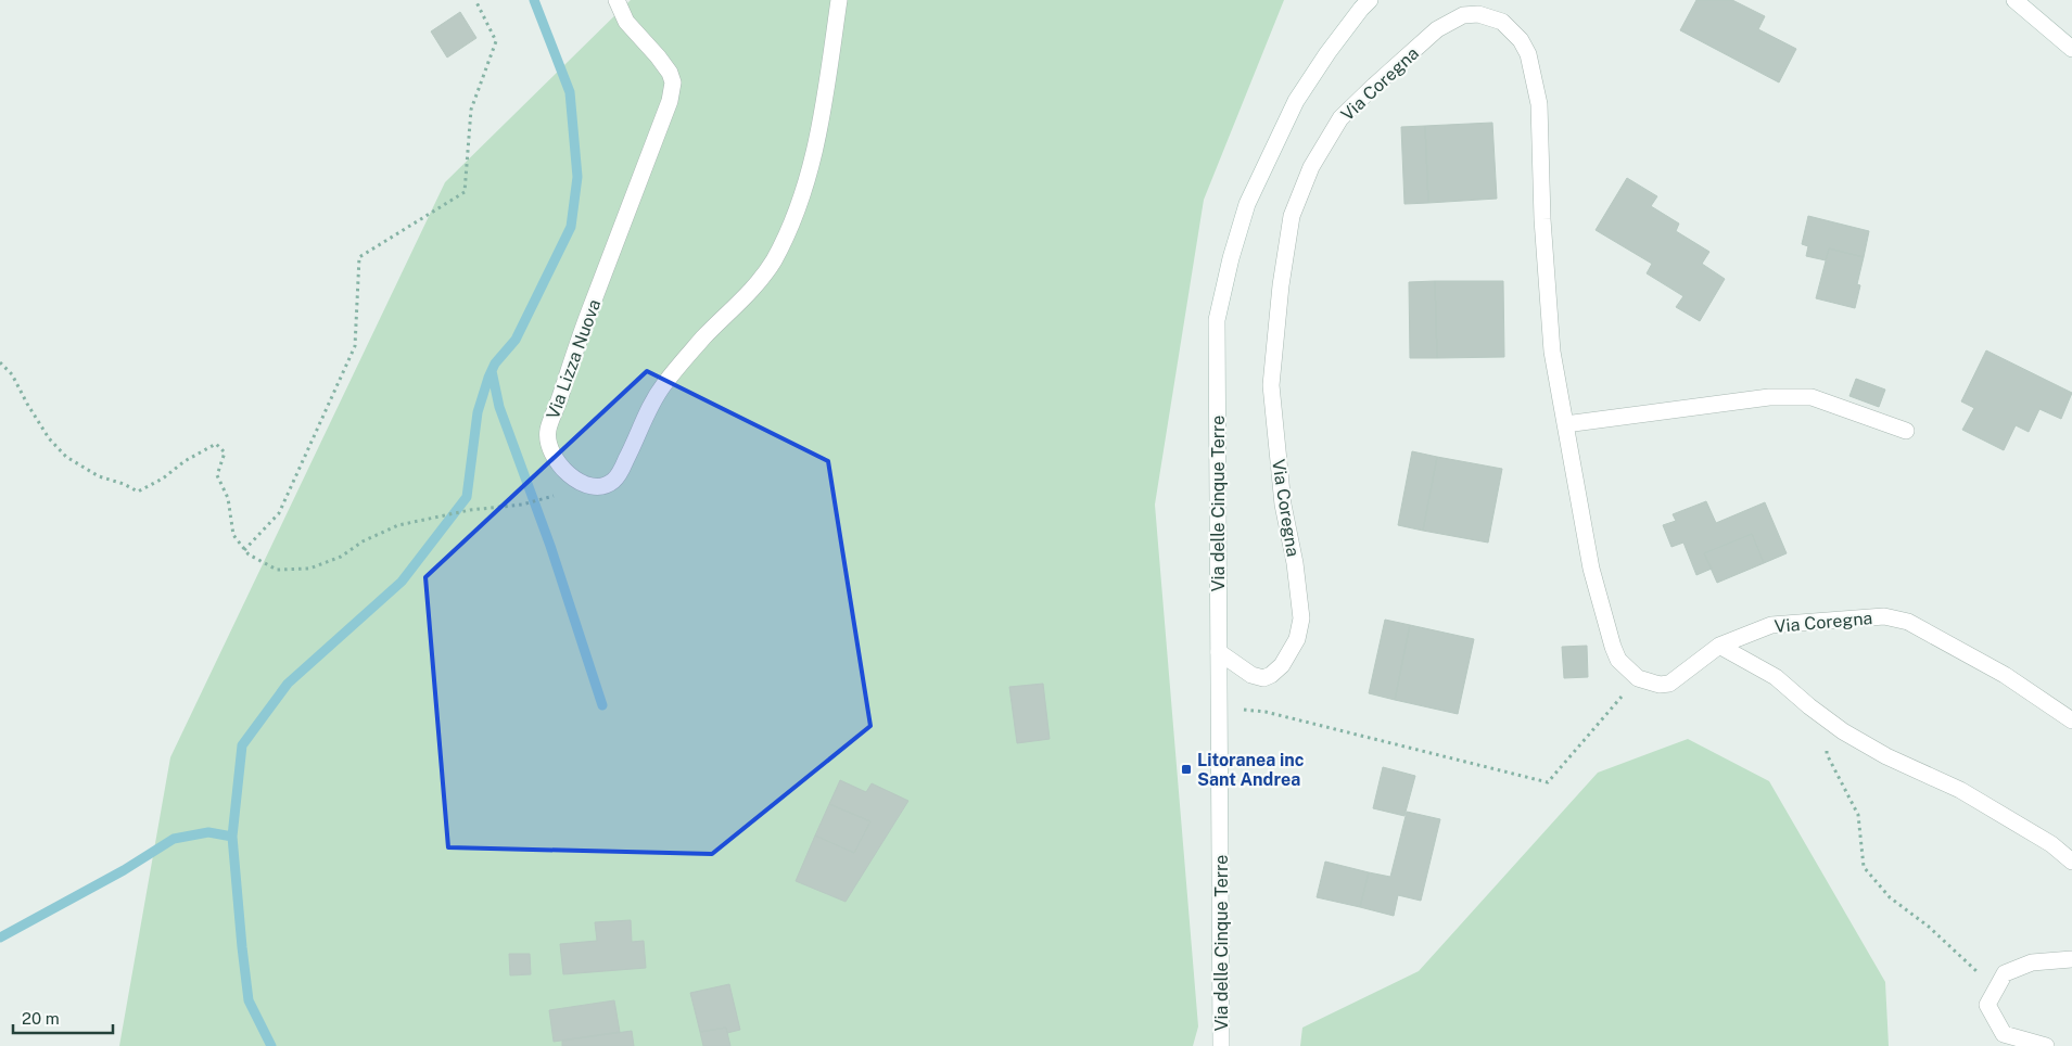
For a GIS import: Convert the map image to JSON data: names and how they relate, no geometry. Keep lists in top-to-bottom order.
{
  "streets": {
    "street": ["Via Coregna", "Via Lizza Nuova", "Via delle Cinque Terre"]
  },
  "crossings": [
    ["Via Coregna", "Via delle Cinque Terre"]
  ],
  "places": {
    "transit": ["Litoranea inc Sant Andrea"]
  },
  "scale_bar": "20 m"
}
